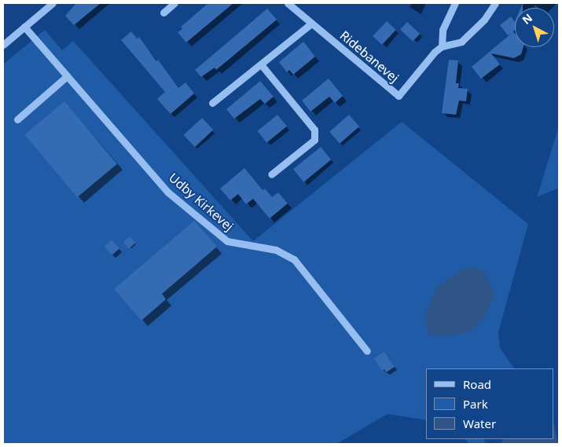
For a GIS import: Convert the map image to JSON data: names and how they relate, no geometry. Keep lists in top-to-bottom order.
{
  "streets": {
    "street": ["Ridebanevej", "Udby Kirkevej"]
  },
  "legend": ["Road", "Park", "Water"],
  "north": "top left"
}
